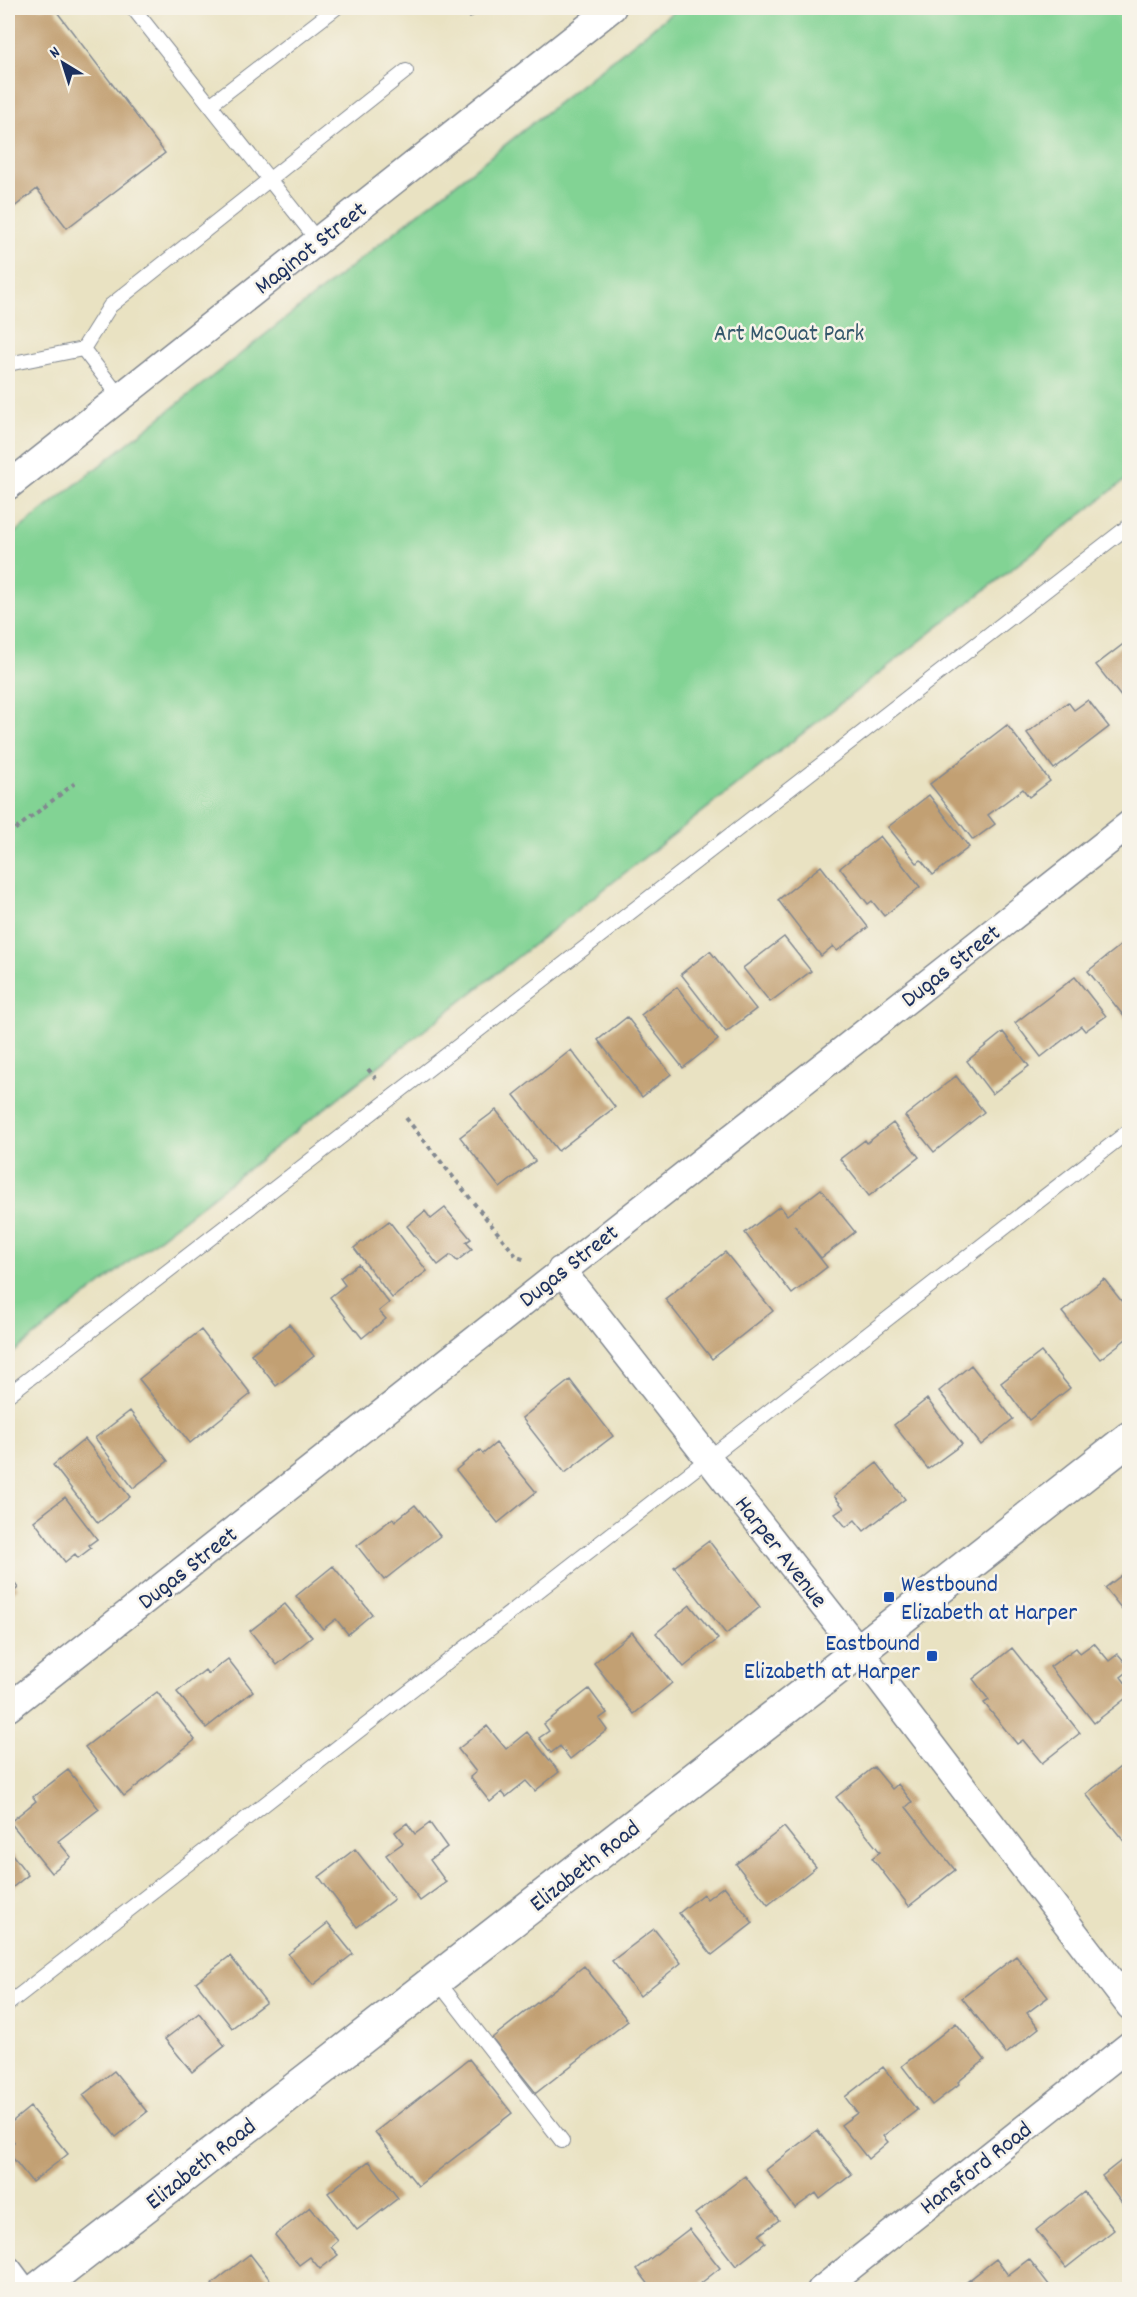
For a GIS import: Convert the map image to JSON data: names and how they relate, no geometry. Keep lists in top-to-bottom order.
{
  "streets": {
    "street": [
      "Maginot Street",
      "Dugas Street",
      "Harper Avenue",
      "Elizabeth Road",
      "Hansford Road"
    ]
  },
  "crossings": [
    ["Dugas Street", "Harper Avenue"],
    ["Harper Avenue", "Elizabeth Road"]
  ],
  "parks": ["Art McOuat Park"],
  "places": {
    "transit": ["Westbound Elizabeth at Harper", "Eastbound Elizabeth at Harper"]
  },
  "north": "top left"
}
